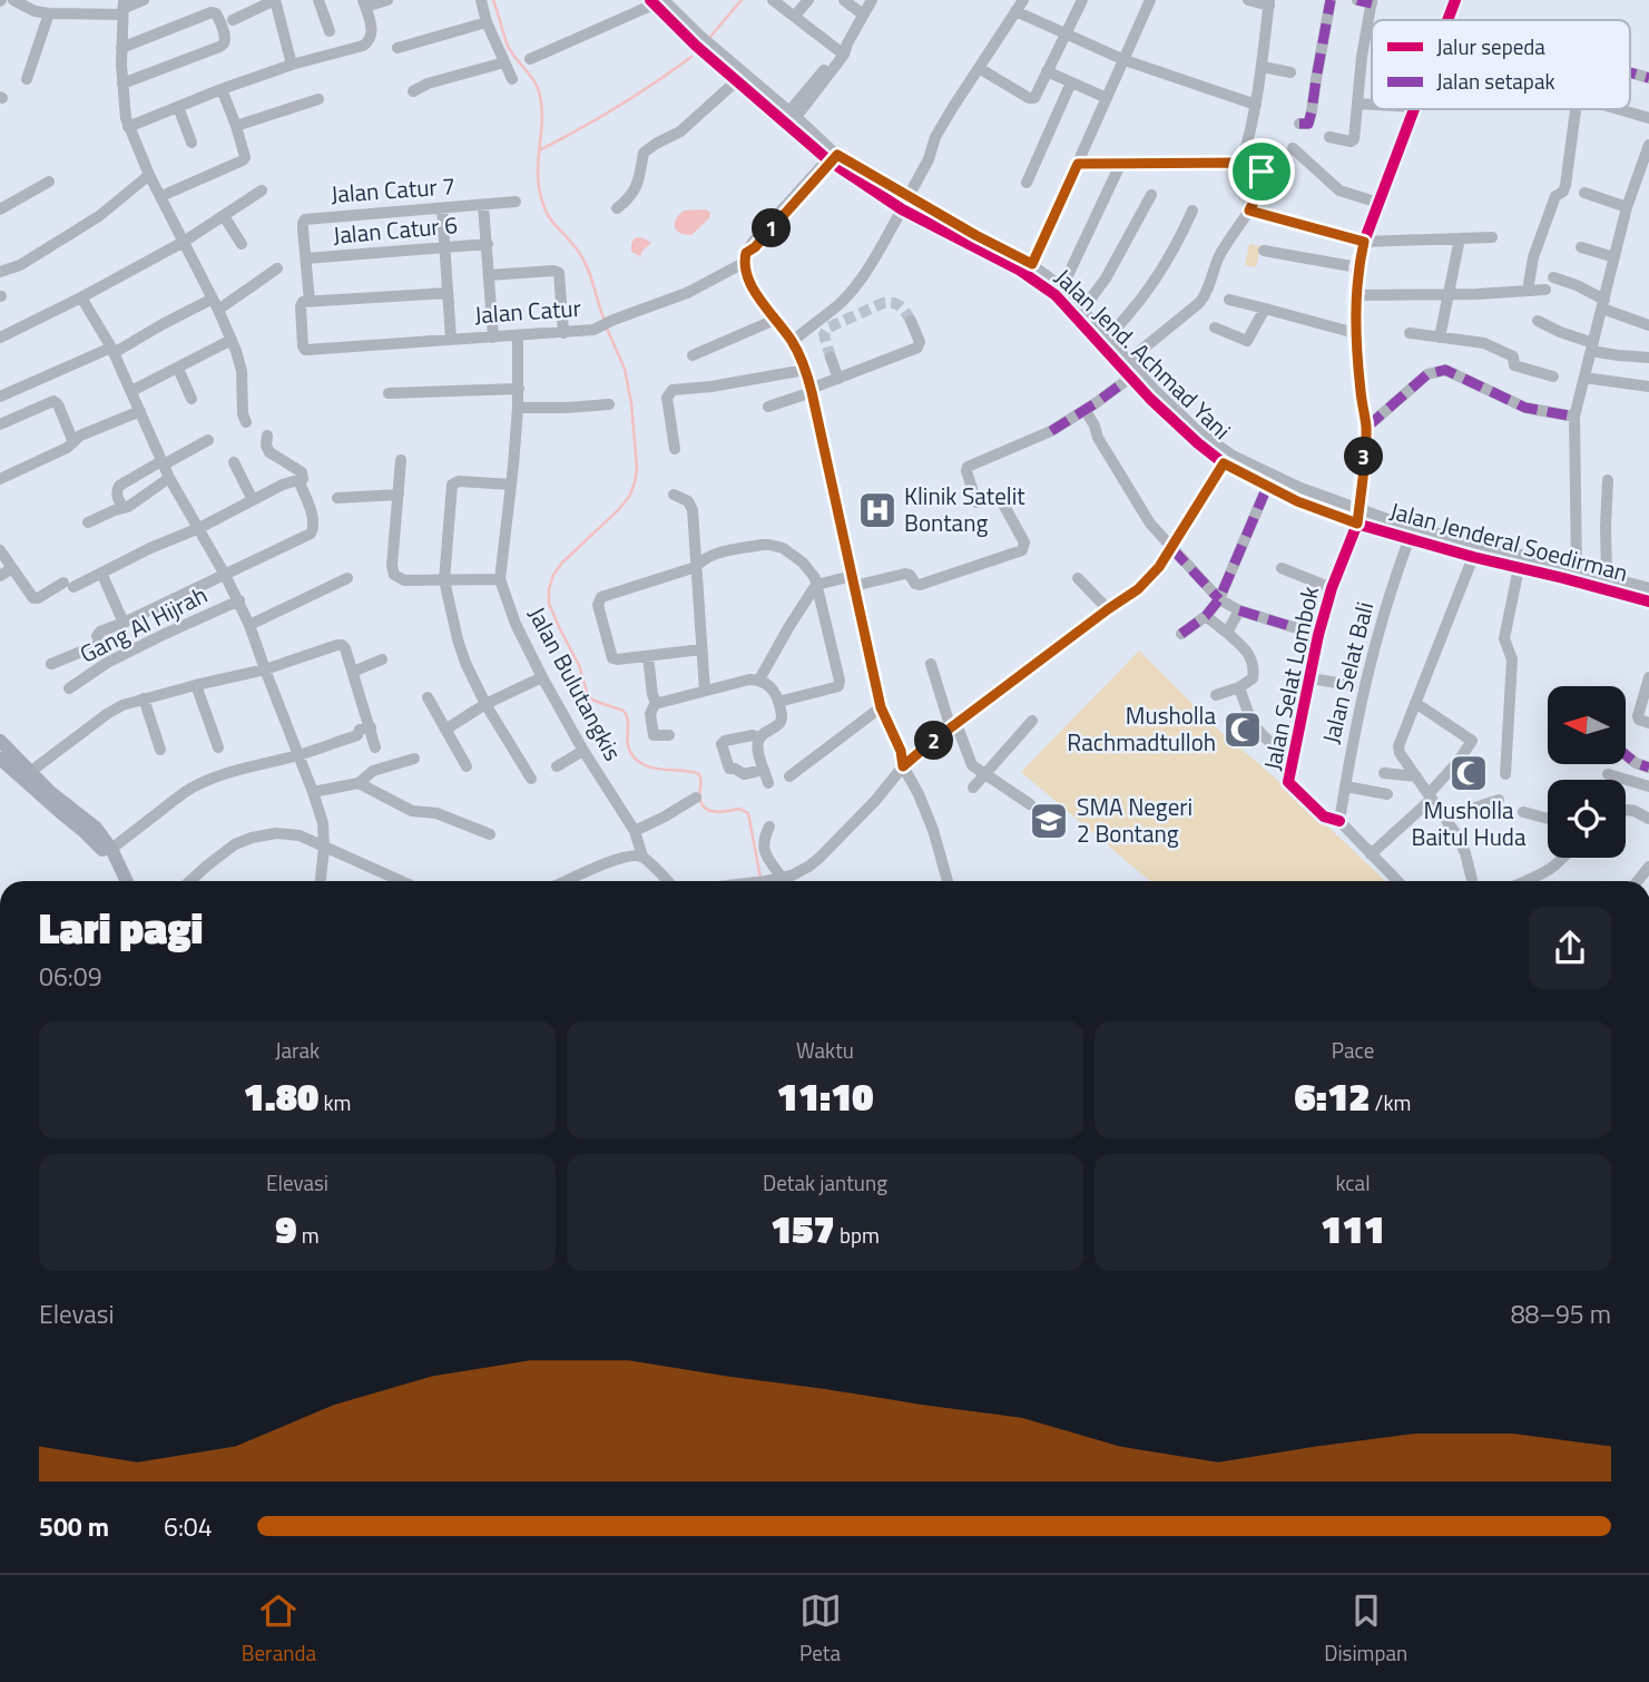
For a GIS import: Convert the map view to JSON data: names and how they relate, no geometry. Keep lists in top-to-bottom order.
{
  "streets": {
    "street": [
      "Jalan Catur 7",
      "Jalan Catur 6",
      "Jalan Catur",
      "Jalan Jend. Achmad Yani",
      "Jalan Jenderal Soedirman",
      "Gang Al Hijrah",
      "Jalan Selat Bali",
      "Jalan Selat Lombok",
      "Jalan Bulutangkis"
    ]
  },
  "crossings": [
    ["Jalan Catur 7", "Jalan Catur 6"],
    ["Jalan Catur", "Jalan Jend. Achmad Yani"],
    ["Jalan Catur", "Jalan Bulutangkis"],
    ["Jalan Jend. Achmad Yani", "Jalan Jenderal Soedirman"],
    ["Jalan Jend. Achmad Yani", "Jalan Selat Lombok"],
    ["Jalan Jenderal Soedirman", "Jalan Selat Bali"],
    ["Jalan Jenderal Soedirman", "Jalan Selat Lombok"],
    ["Jalan Selat Bali", "Jalan Selat Lombok"]
  ],
  "places": {
    "hospital": ["Klinik Satelit Bontang"],
    "mosque": ["Musholla Rachmadtulloh", "Musholla Baitul Huda"],
    "school or university": ["SMA Negeri 2 Bontang"]
  },
  "legend": ["Jalur sepeda", "Jalan setapak"],
  "north": "left",
  "page": {
    "pins": ["1", "3", "2"],
    "heading": ["Lari pagi", "06:09"],
    "stats": [
      ["Jarak", "1.80 km"],
      ["Waktu", "11:10"],
      ["Pace", "6:12 /km"],
      ["Elevasi", "9 m"],
      ["Detak jantung", "157 bpm"],
      ["kcal", "111"]
    ],
    "chart": ["Elevasi", "88–95 m"],
    "list": [
      {
        "name": "500 m",
        "note": "6:04"
      }
    ],
    "tabs": ["Beranda", "Peta", "Disimpan"]
  }
}
